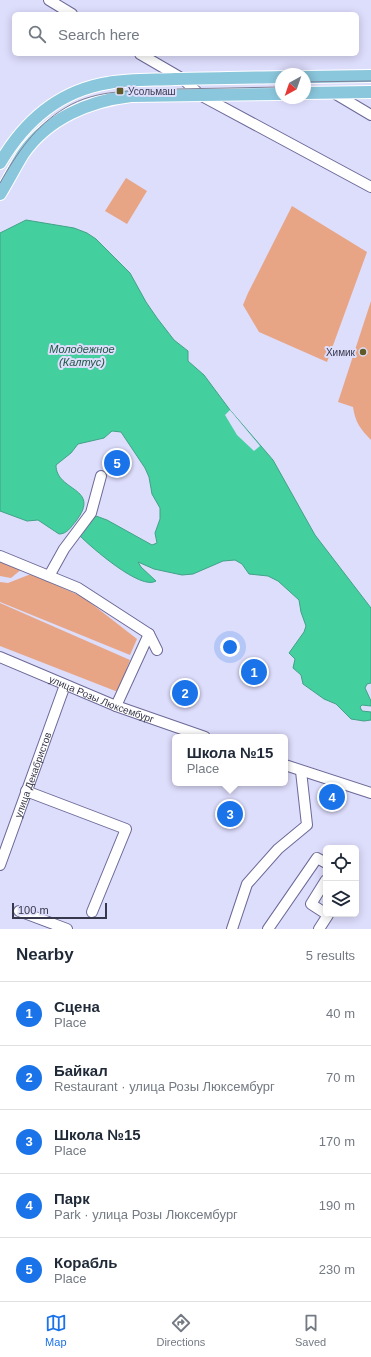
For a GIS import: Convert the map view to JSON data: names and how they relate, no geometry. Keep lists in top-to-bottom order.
{
  "streets": {
    "street": ["улица Розы Люксембург", "улица Декабристов"]
  },
  "crossings": [
    ["улица Розы Люксембург", "улица Декабристов"]
  ],
  "water": ["Молодежное (Калтус)"],
  "places": {
    "transit": ["Усольмаш"],
    "other": ["Химик"]
  },
  "scale_bar": "100 m",
  "north": "bottom left",
  "page": {
    "search": "Search here",
    "pins": [
      "5",
      "1",
      "2",
      "4",
      "3"
    ],
    "popup": ["Школа №15", "Place"],
    "scale": "100 m",
    "heading": ["Nearby", "5 results"],
    "list": [
      {
        "mark": "1",
        "name": "Сцена",
        "note": "Place",
        "value": "40 m"
      },
      {
        "mark": "2",
        "name": "Байкал",
        "note": "Restaurant · улица Розы Люксембург",
        "value": "70 m"
      },
      {
        "mark": "3",
        "name": "Школа №15",
        "note": "Place",
        "value": "170 m"
      },
      {
        "mark": "4",
        "name": "Парк",
        "note": "Park · улица Розы Люксембург",
        "value": "190 m"
      },
      {
        "mark": "5",
        "name": "Корабль",
        "note": "Place",
        "value": "230 m"
      }
    ],
    "nav": ["Map", "Directions", "Saved"]
  }
}
